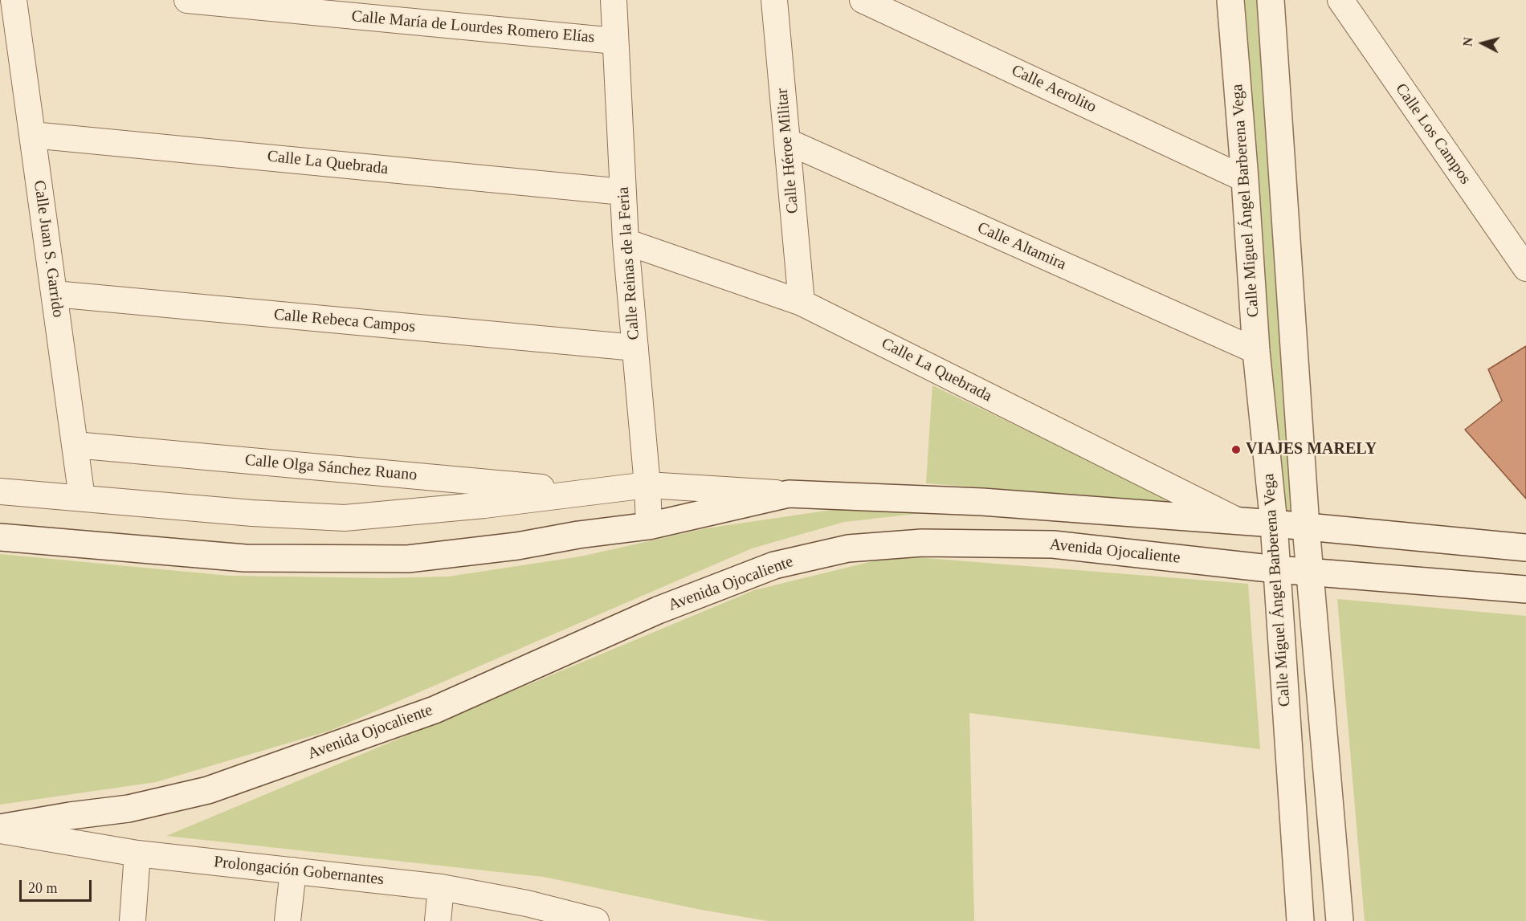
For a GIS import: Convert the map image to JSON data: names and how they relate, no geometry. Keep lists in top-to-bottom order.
{
  "streets": {
    "main road": ["Calle Miguel Ángel Barberena Vega", "Avenida Ojocaliente"],
    "street": [
      "Calle María de Lourdes Romero Elías",
      "Calle Aerolito",
      "Calle Los Campos",
      "Calle Héroe Militar",
      "Calle La Quebrada",
      "Calle Altamira",
      "Calle Juan S. Garrido",
      "Calle Reinas de la Feria",
      "Calle Rebeca Campos",
      "Calle Olga Sánchez Ruano",
      "Prolongación Gobernantes"
    ]
  },
  "crossings": [
    ["Calle María de Lourdes Romero Elías", "Calle Reinas de la Feria"],
    ["Calle Aerolito", "Calle Miguel Ángel Barberena Vega"],
    ["Calle Héroe Militar", "Calle La Quebrada"],
    ["Calle Héroe Militar", "Calle Altamira"],
    ["Calle La Quebrada", "Calle Juan S. Garrido"],
    ["Calle La Quebrada", "Calle Reinas de la Feria"],
    ["Calle Miguel Ángel Barberena Vega", "Calle Altamira"],
    ["Calle Miguel Ángel Barberena Vega", "Avenida Ojocaliente"],
    ["Calle Juan S. Garrido", "Calle Rebeca Campos"],
    ["Calle Juan S. Garrido", "Calle Olga Sánchez Ruano"],
    ["Calle Reinas de la Feria", "Calle Rebeca Campos"],
    ["Avenida Ojocaliente", "Prolongación Gobernantes"]
  ],
  "places": ["VIAJES MARELY"],
  "scale_bar": "20 m",
  "north": "left"
}
